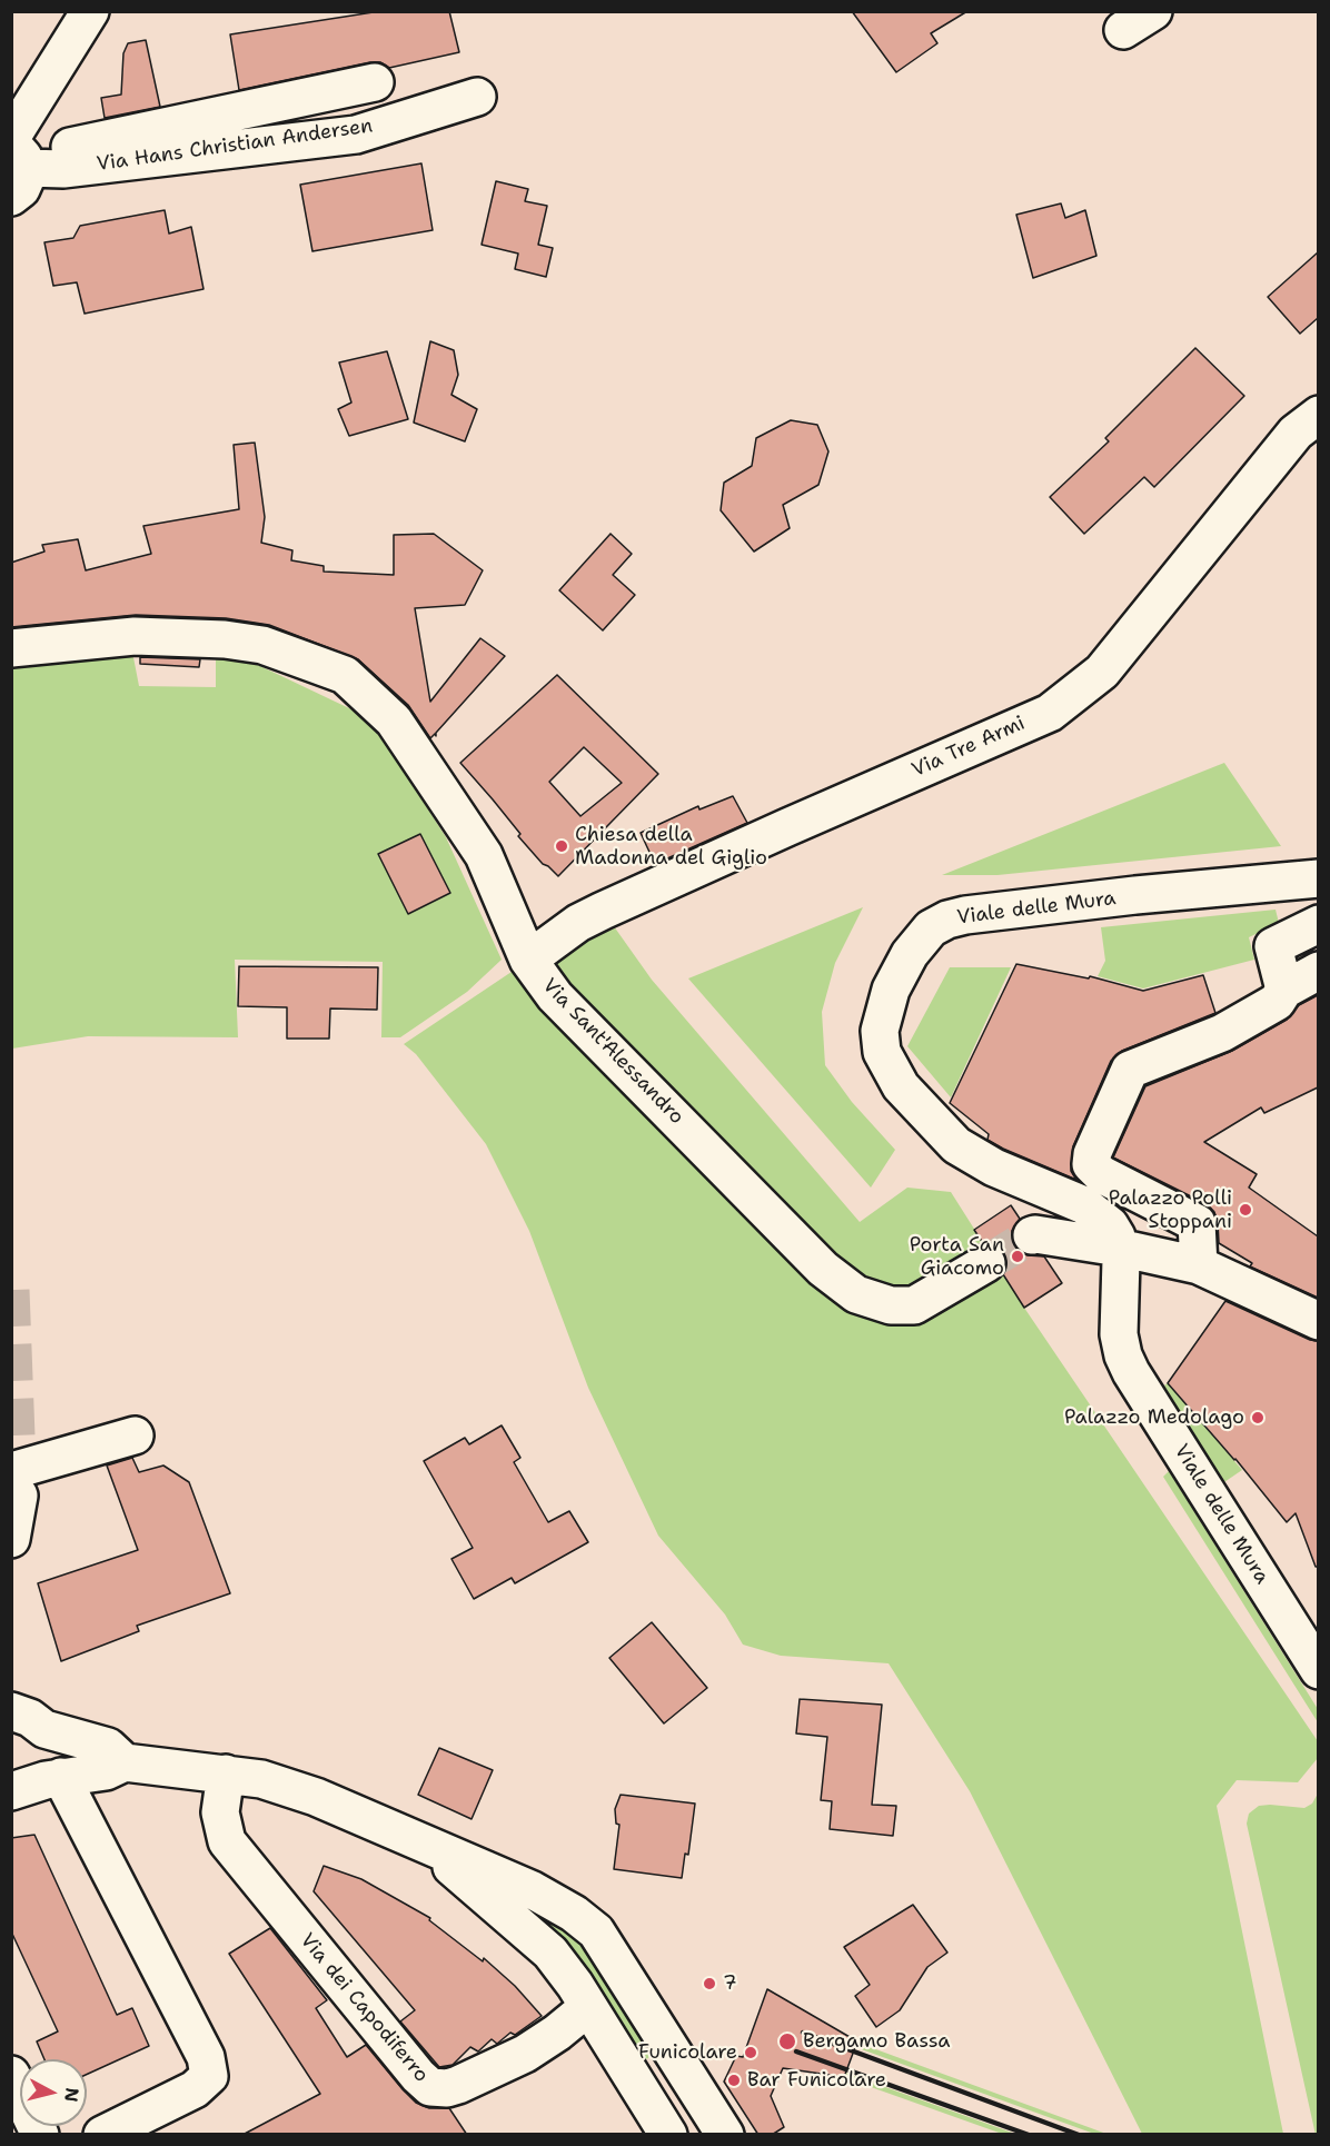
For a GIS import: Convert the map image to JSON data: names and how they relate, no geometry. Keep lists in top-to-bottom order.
{
  "streets": {
    "street": [
      "Via Hans Christian Andersen",
      "Via Tre Armi",
      "Viale delle Mura",
      "Via Sant'Alessandro",
      "Via dei Capodiferro"
    ]
  },
  "crossings": [
    ["Via Tre Armi", "Via Sant'Alessandro"]
  ],
  "places": [
    "Chiesa della Madonna del Giglio",
    "Palazzo Polli Stoppani",
    "Porta San Giacomo",
    "Palazzo Medolago",
    "7",
    "Bergamo Bassa",
    "Funicolare",
    "Bar Funicolare"
  ],
  "north": "right"
}
